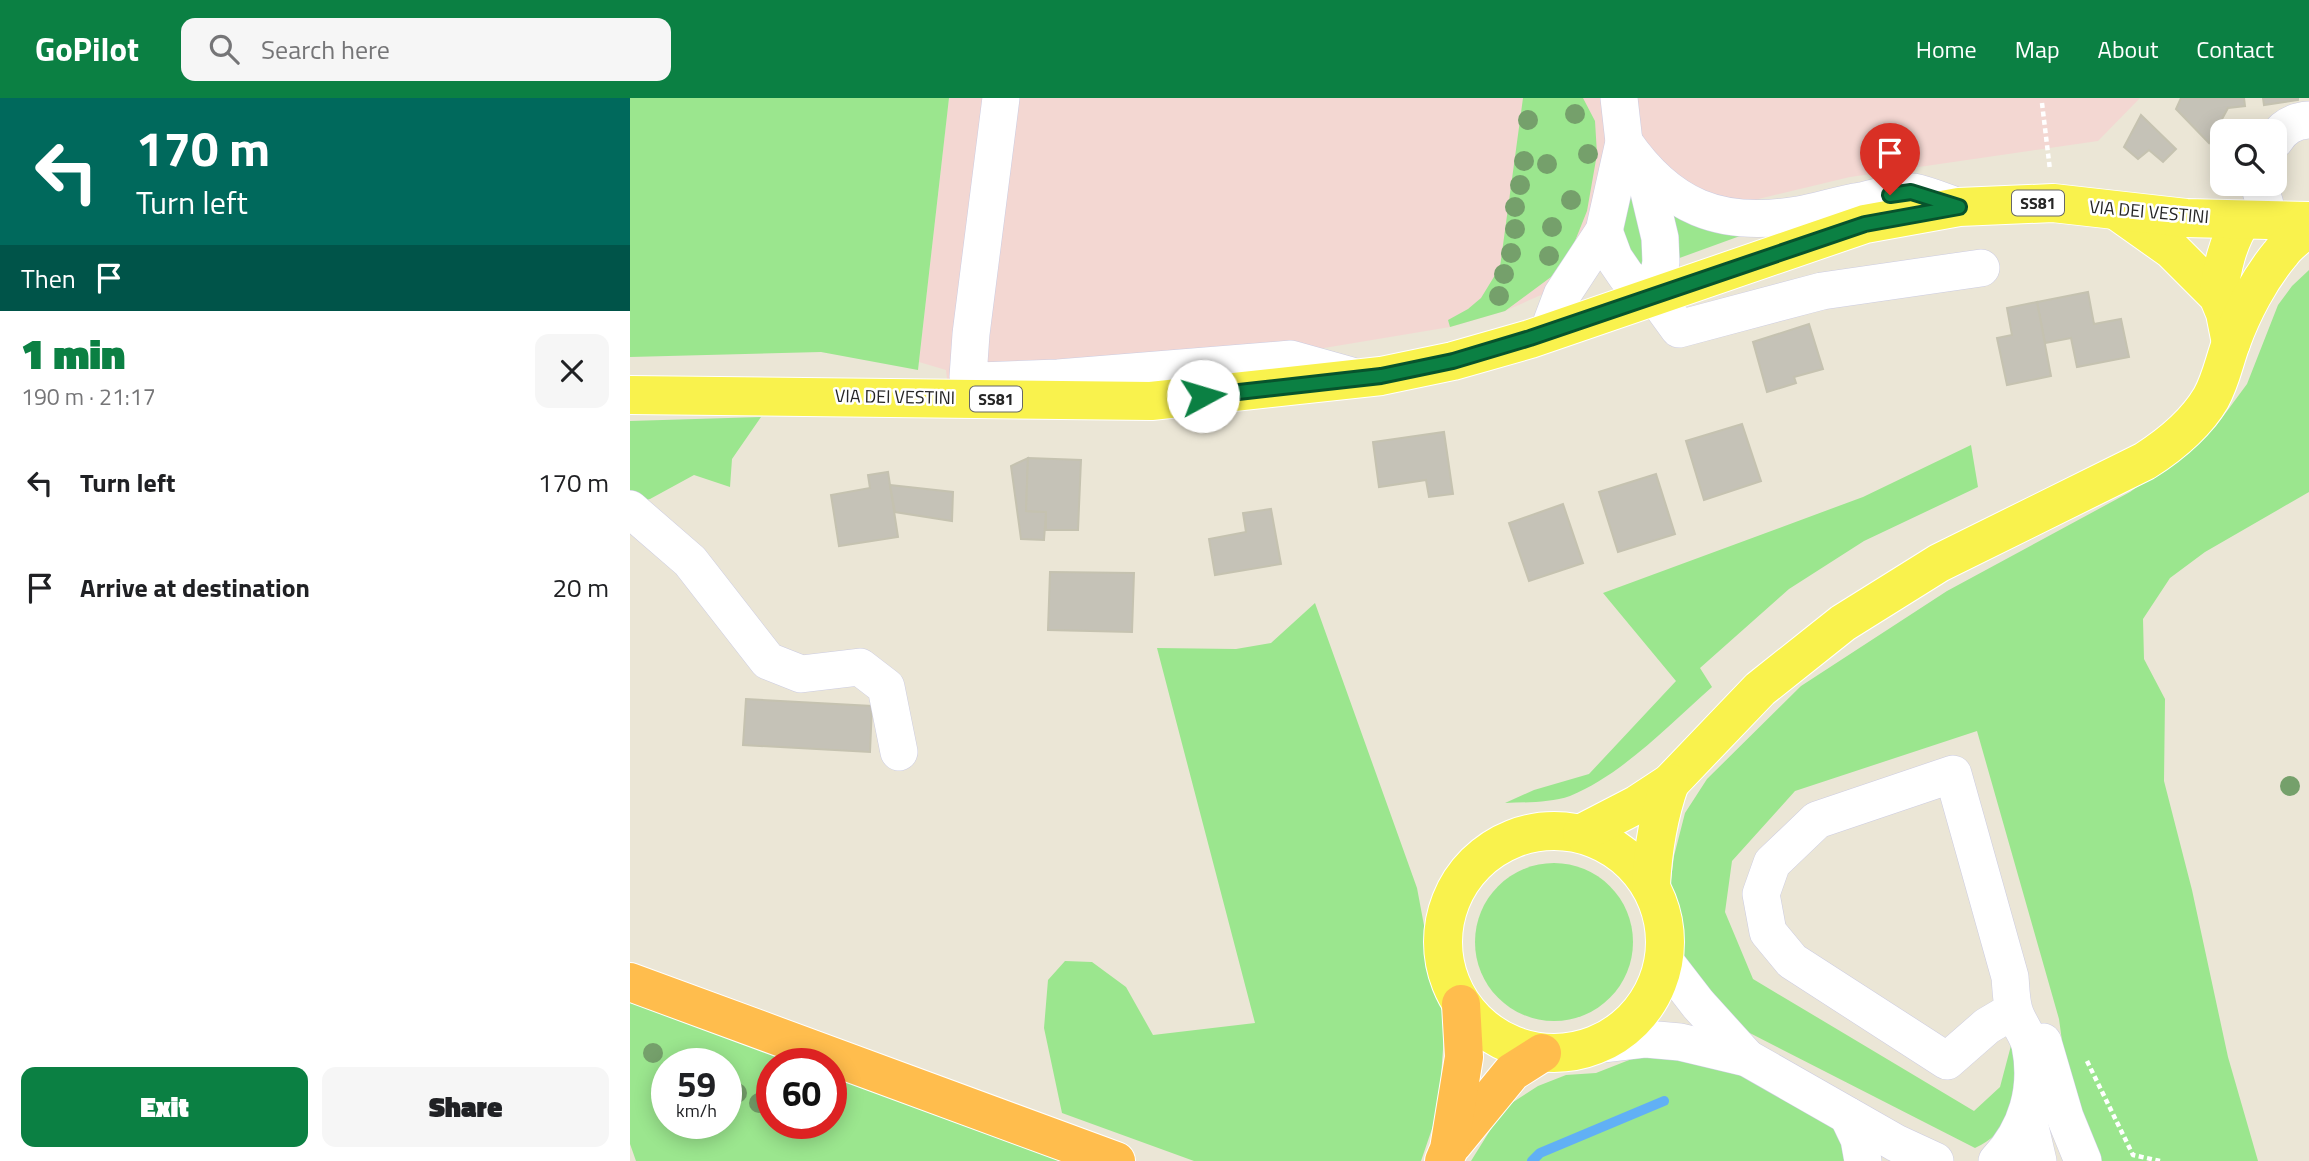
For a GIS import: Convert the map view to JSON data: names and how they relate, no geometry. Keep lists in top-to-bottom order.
{
  "streets": {
    "main road": ["SS81", "VIA DEI VESTINI"]
  },
  "page": {
    "header": "GoPilot",
    "search": "Search here",
    "nav": [
      "Home",
      "Map",
      "About",
      "Contact"
    ],
    "turn": ["170 m", "Turn left"],
    "then": "Then",
    "heading": ["1 min", "190 m · 21:17"],
    "list": [
      {
        "name": "Turn left",
        "value": "170 m"
      },
      {
        "name": "Arrive at destination",
        "value": "20 m"
      }
    ],
    "speed": "59 km/h",
    "limit": "60",
    "buttons": ["Exit", "Share"]
  }
}
